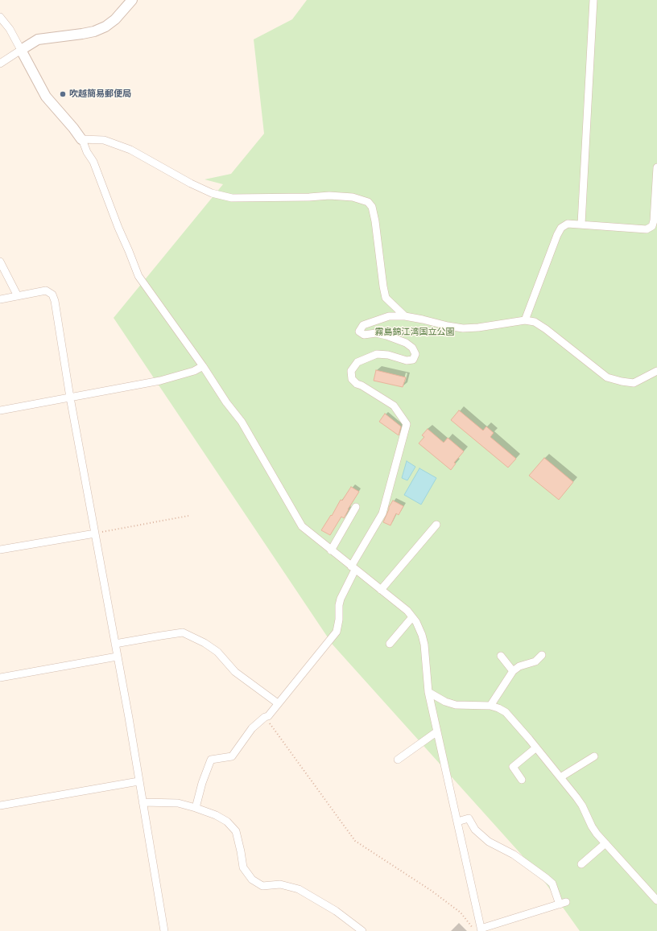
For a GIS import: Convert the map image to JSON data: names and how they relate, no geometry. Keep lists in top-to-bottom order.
{
  "parks": ["霧島錦江湾国立公園"],
  "places": ["吹越簡易郵便局"]
}
